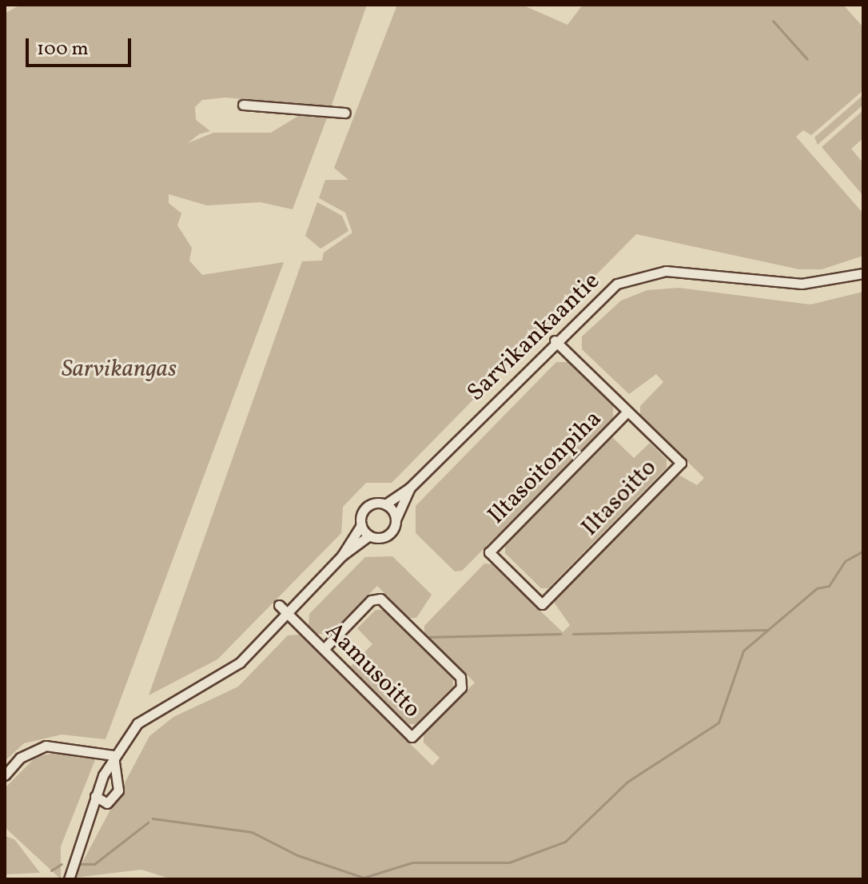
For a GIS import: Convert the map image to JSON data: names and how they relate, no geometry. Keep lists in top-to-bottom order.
{
  "streets": {
    "street": [
      "Sarvikankaantie",
      "Iltasoitonpiha",
      "Iltasoitto",
      "Aamusoitto"
    ]
  },
  "crossings": [
    ["Sarvikankaantie", "Iltasoitto"],
    ["Sarvikankaantie", "Aamusoitto"],
    ["Iltasoitonpiha", "Iltasoitto"]
  ],
  "parks": ["Sarvikangas"],
  "scale_bar": "100 m"
}
